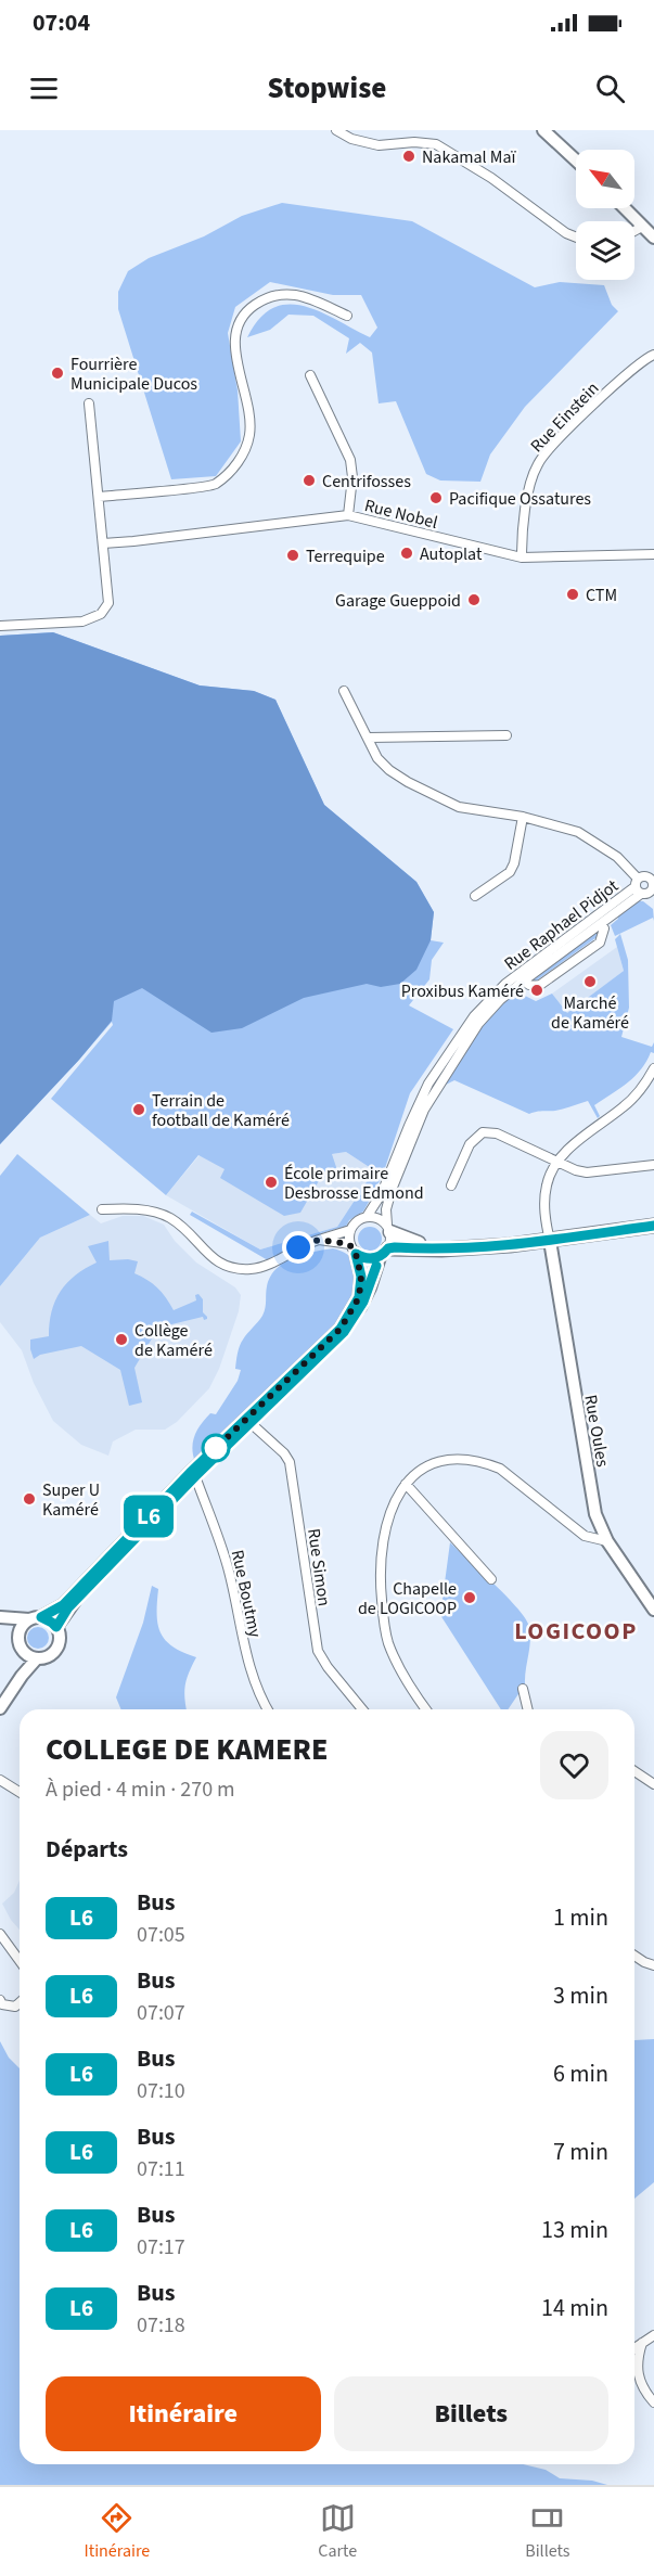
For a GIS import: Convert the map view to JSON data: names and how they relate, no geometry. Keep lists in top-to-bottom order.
{
  "streets": {
    "main road": ["Rue Oules"],
    "street": [
      "Rue Einstein",
      "Rue Nobel",
      "Rue Raphael Pidjot",
      "Rue Simon",
      "Rue Boutmy"
    ]
  },
  "crossings": [
    ["Rue Einstein", "Rue Nobel"]
  ],
  "districts": ["LOGICOOP"],
  "places": [
    "Nakamal Maï",
    "Fourrière Municipale Ducos",
    "Centrifosses",
    "Pacifique Ossatures",
    "Autoplat",
    "Terrequipe",
    "CTM",
    "Garage Gueppoid",
    "Marché de Kaméré",
    "Proxibus Kaméré",
    "Terrain de football de Kaméré",
    "École primaire Desbrosse Edmond",
    "Collège de Kaméré",
    "Super U Kaméré",
    "Chapelle de LOGICOOP"
  ],
  "lines": ["bus line L6"],
  "north": "top left",
  "page": {
    "status": "07:04",
    "header": "Stopwise",
    "on_map": "L6",
    "heading": [
      ["COLLEGE DE KAMERE", "À pied · 4 min · 270 m"],
      "Départs"
    ],
    "list": [
      {
        "mark": "L6",
        "name": "Bus",
        "note": "07:05",
        "value": "1 min"
      },
      {
        "mark": "L6",
        "name": "Bus",
        "note": "07:07",
        "value": "3 min"
      },
      {
        "mark": "L6",
        "name": "Bus",
        "note": "07:10",
        "value": "6 min"
      },
      {
        "mark": "L6",
        "name": "Bus",
        "note": "07:11",
        "value": "7 min"
      },
      {
        "mark": "L6",
        "name": "Bus",
        "note": "07:17",
        "value": "13 min"
      },
      {
        "mark": "L6",
        "name": "Bus",
        "note": "07:18",
        "value": "14 min"
      }
    ],
    "buttons": ["Itinéraire", "Billets"],
    "tabs": ["Itinéraire", "Carte", "Billets"]
  }
}
